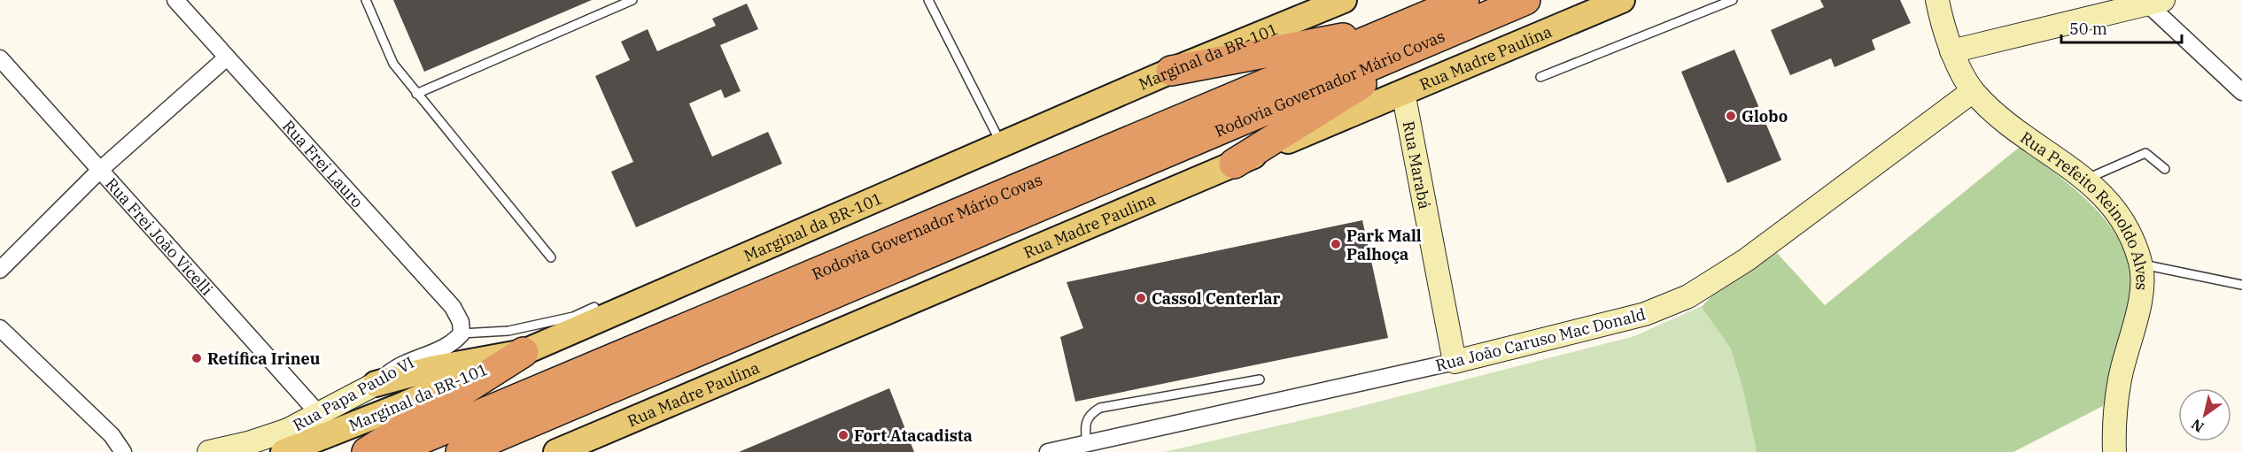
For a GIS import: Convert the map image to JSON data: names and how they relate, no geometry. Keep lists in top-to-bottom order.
{
  "streets": {
    "highway": ["Rodovia Governador Mário Covas"],
    "main road": [
      "Marginal da BR-101",
      "Rua Madre Paulina",
      "Rua Marabá",
      "Rua Prefeito Reinoldo Alves",
      "Rua João Caruso Mac Donald",
      "Rua Papa Paulo VI"
    ],
    "street": ["Rua Frei Lauro", "Rua Frei João Vicelli"]
  },
  "crossings": [
    ["Rua Madre Paulina", "Rua Marabá"],
    ["Rua Frei Lauro", "Rua Papa Paulo VI"],
    ["Rua Marabá", "Rua João Caruso Mac Donald"],
    ["Rua Prefeito Reinoldo Alves", "Rua João Caruso Mac Donald"],
    ["Rua Frei João Vicelli", "Rua Papa Paulo VI"]
  ],
  "places": [
    "Globo",
    "Park Mall Palhoça",
    "Cassol Centerlar",
    "Retífica Irineu",
    "Fort Atacadista"
  ],
  "scale_bar": "50 m",
  "north": "bottom left"
}
